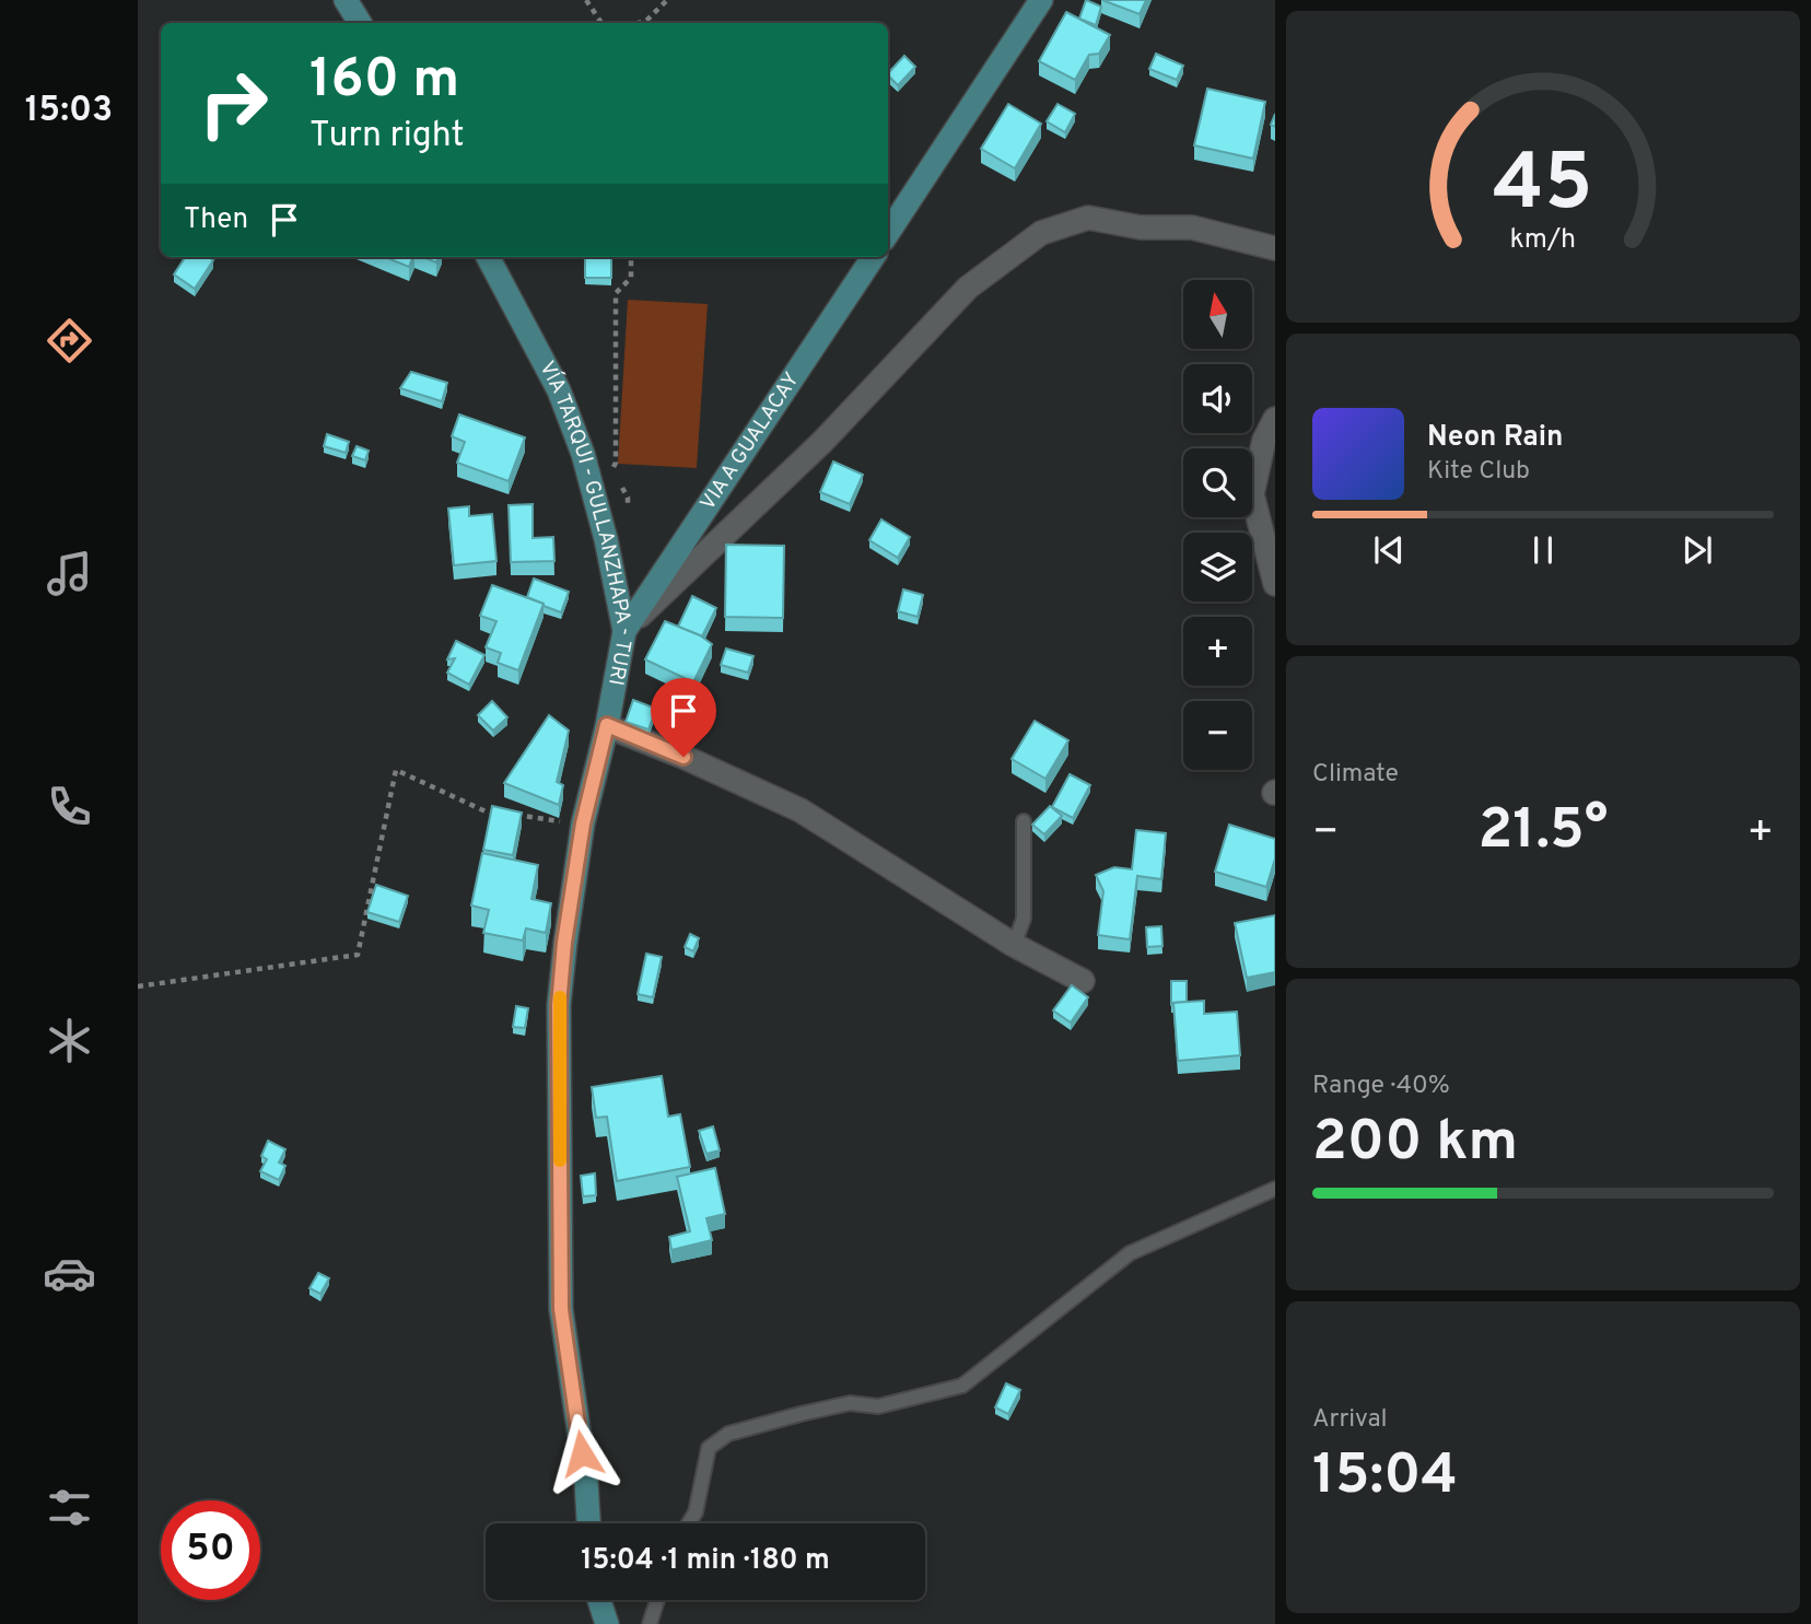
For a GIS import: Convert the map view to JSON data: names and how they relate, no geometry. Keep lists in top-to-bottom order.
{
  "streets": {
    "main road": ["VIA A GUALACAY", "VÍA TARQUI - GULLANZHAPA - TURI"]
  },
  "crossings": [
    ["VIA A GUALACAY", "VÍA TARQUI - GULLANZHAPA - TURI"]
  ],
  "north": "top",
  "page": {
    "tabs": "15:03",
    "turn": ["160 m", "Turn right"],
    "then": "Then",
    "map_buttons": ["+", "−"],
    "song": ["Neon Rain", "Kite Club"],
    "tile": [
      "Climate",
      ["Range · 40%", "200 km"],
      ["Arrival", "15:04"]
    ],
    "heat": ["−", "21.5°", "+"],
    "limit": "50",
    "trip": "15:04 · 1 min · 180 m",
    "gauge": ["45", "km/h"]
  }
}
